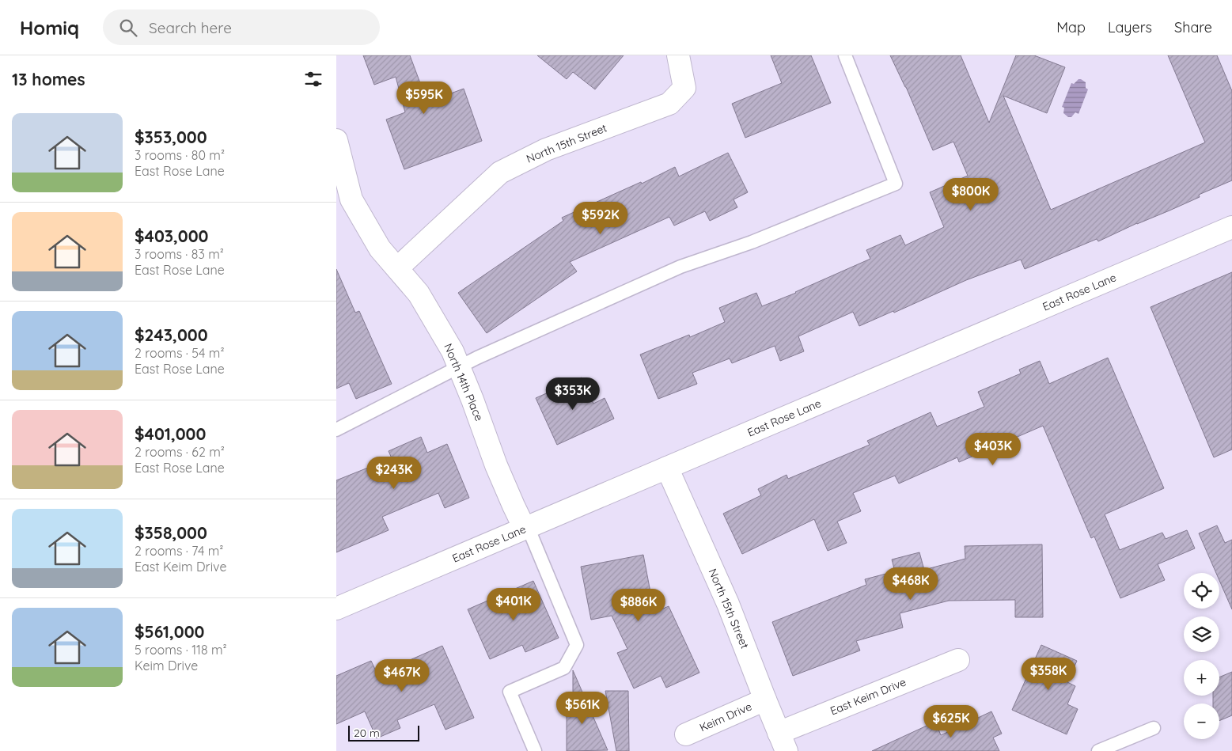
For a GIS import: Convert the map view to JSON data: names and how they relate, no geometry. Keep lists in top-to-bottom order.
{
  "streets": {
    "street": [
      "North 15th Street",
      "East Rose Lane",
      "North 14th Place",
      "East Keim Drive",
      "Keim Drive"
    ]
  },
  "crossings": [
    ["North 15th Street", "East Rose Lane"],
    ["North 15th Street", "North 14th Place"],
    ["North 15th Street", "East Keim Drive"],
    ["North 15th Street", "Keim Drive"],
    ["East Rose Lane", "North 14th Place"]
  ],
  "scale_bar": "20 m",
  "page": {
    "header": "Homiq",
    "search": "Search here",
    "nav": ["Map", "Layers", "Share"],
    "heading": "13 homes",
    "price": [
      "$595K",
      "$800K",
      "$592K",
      "$353K",
      "$403K",
      "$243K",
      "$468K",
      "$401K",
      "$886K",
      "$358K",
      "$467K",
      "$561K",
      "$625K"
    ],
    "list": [
      {
        "name": "$353,000",
        "note": "3 rooms · 80 m² · East Rose Lane"
      },
      {
        "name": "$403,000",
        "note": "3 rooms · 83 m² · East Rose Lane"
      },
      {
        "name": "$243,000",
        "note": "2 rooms · 54 m² · East Rose Lane"
      },
      {
        "name": "$401,000",
        "note": "2 rooms · 62 m² · East Rose Lane"
      },
      {
        "name": "$358,000",
        "note": "2 rooms · 74 m² · East Keim Drive"
      },
      {
        "name": "$561,000",
        "note": "5 rooms · 118 m² · Keim Drive"
      }
    ],
    "map_buttons": ["+", "−"],
    "scale": "20 m"
  }
}
